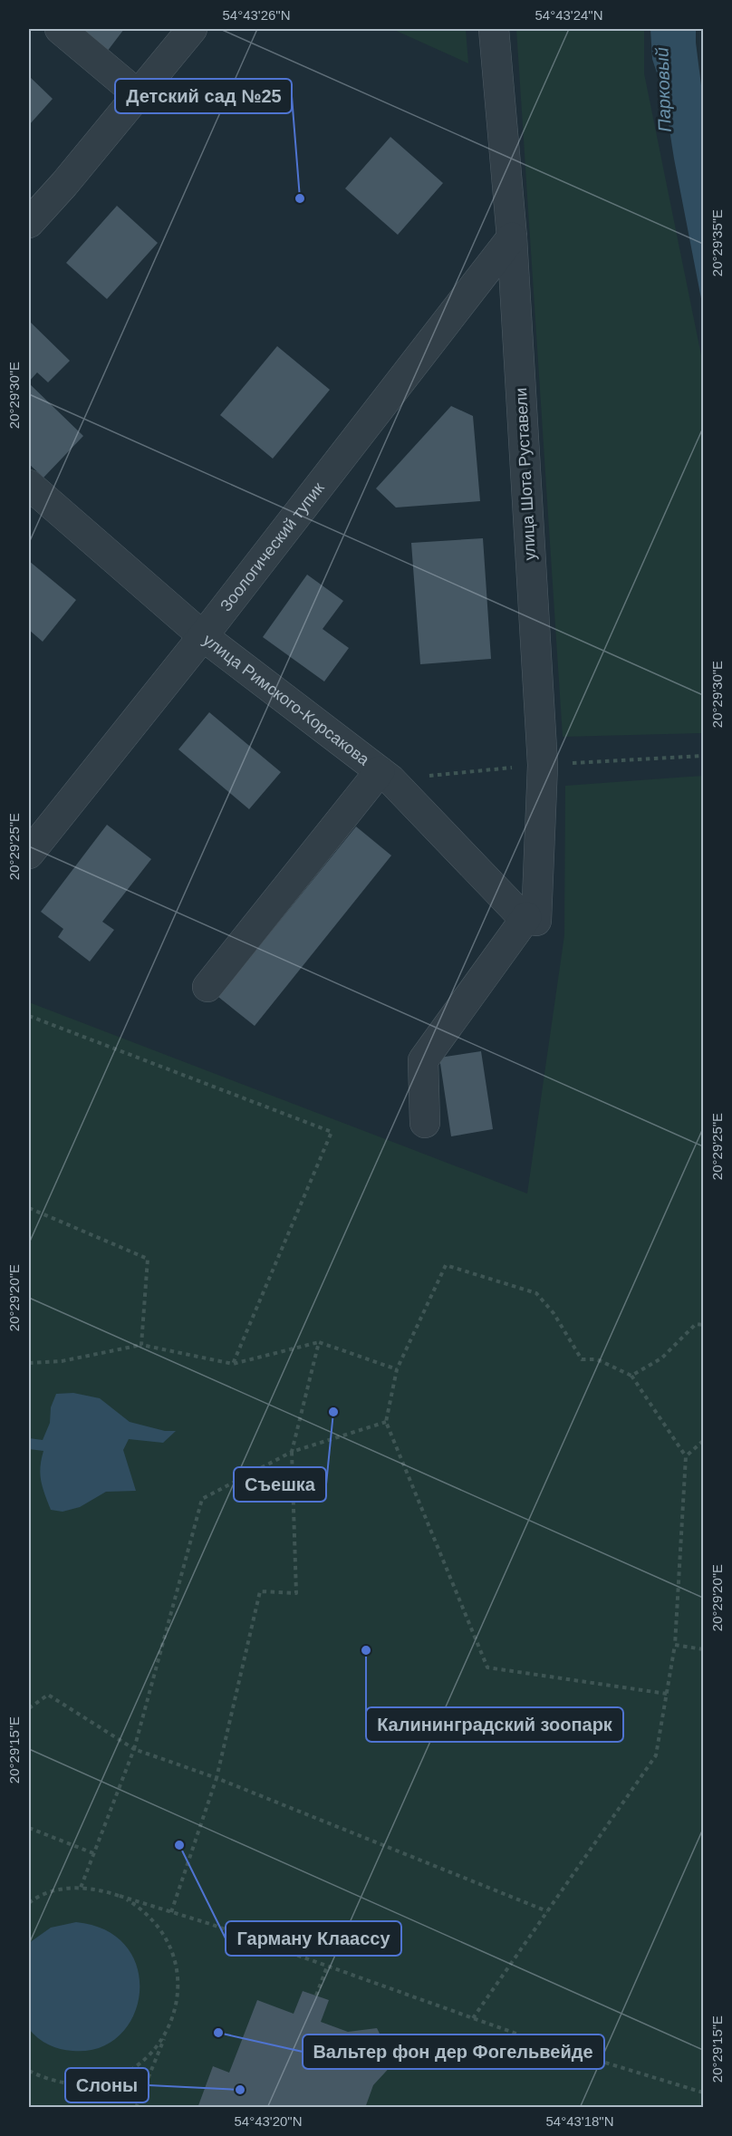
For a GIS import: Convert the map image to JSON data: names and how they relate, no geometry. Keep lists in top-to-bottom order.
{
  "streets": {
    "street": ["улица Шота Руставели", "Зоологический тупик", "улица Римского-Корсакова"]
  },
  "crossings": [
    ["улица Шота Руставели", "Зоологический тупик"],
    ["улица Шота Руставели", "улица Римского-Корсакова"],
    ["Зоологический тупик", "улица Римского-Корсакова"]
  ],
  "water": ["Парковый"],
  "places": [
    "Детский сад №25",
    "Съешка",
    "Калининградский зоопарк",
    "Гарману Клаассу",
    "Вальтер фон дер Фогельвейде",
    "Слоны"
  ],
  "coordinates": [
    "54°43'26\"N",
    "54°43'24\"N",
    "20°29'35\"E",
    "20°29'30\"E",
    "20°29'25\"E",
    "20°29'20\"E",
    "20°29'15\"E",
    "54°43'20\"N",
    "54°43'18\"N"
  ]
}
